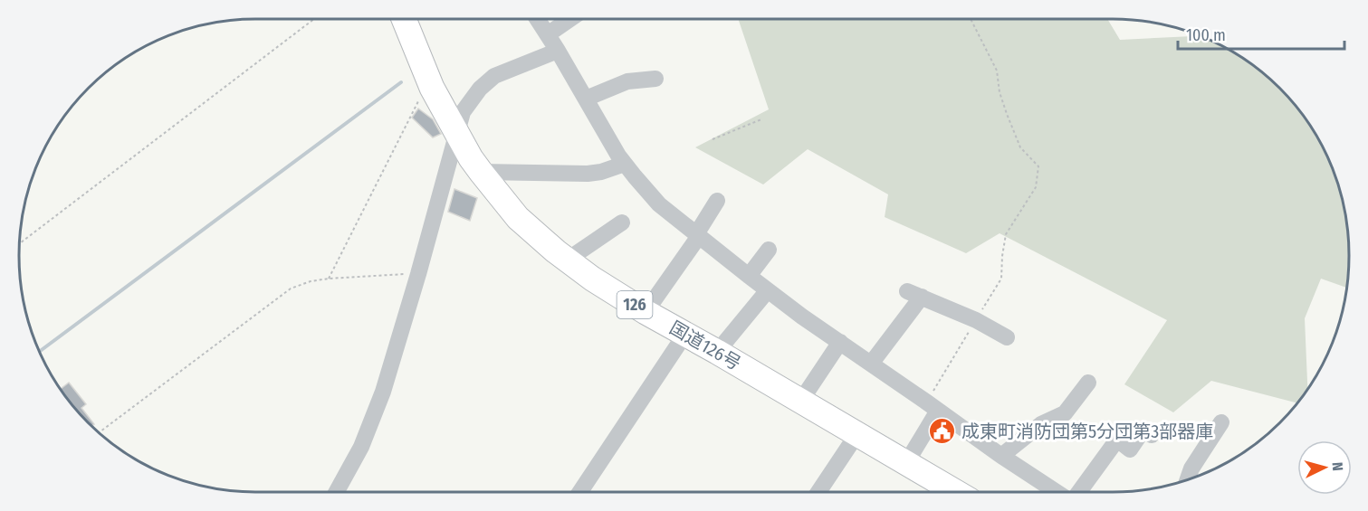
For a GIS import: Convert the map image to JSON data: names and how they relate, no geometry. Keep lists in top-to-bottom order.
{
  "streets": {
    "highway": ["126", "国道126号"]
  },
  "places": {
    "public building": ["成東町消防団第5分団第3部器庫"]
  },
  "scale_bar": "100 m",
  "north": "right"
}
